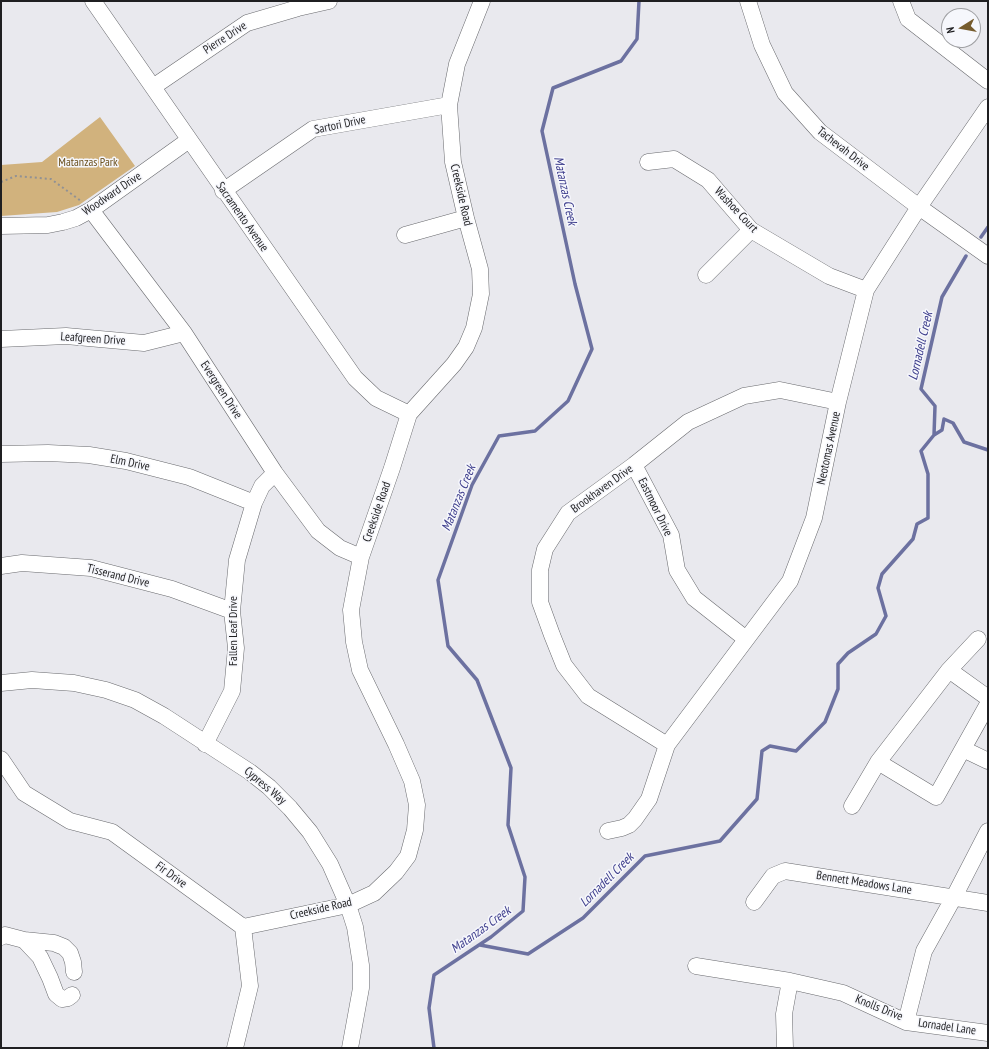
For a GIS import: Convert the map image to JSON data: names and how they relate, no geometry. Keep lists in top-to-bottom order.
{
  "streets": {
    "street": [
      "Pierre Drive",
      "Sartori Drive",
      "Tachevah Drive",
      "Woodward Drive",
      "Creekside Road",
      "Washoe Court",
      "Sacramento Avenue",
      "Leafgreen Drive",
      "Evergreen Drive",
      "Neotomas Avenue",
      "Elm Drive",
      "Brookhaven Drive",
      "Eastmoor Drive",
      "Tisserand Drive",
      "Fallen Leaf Drive",
      "Cypress Way",
      "Fir Drive",
      "Bennett Meadows Lane",
      "Knolls Drive",
      "Lornadel Lane"
    ]
  },
  "crossings": [
    ["Pierre Drive", "Sacramento Avenue"],
    ["Sartori Drive", "Creekside Road"],
    ["Sartori Drive", "Sacramento Avenue"],
    ["Tachevah Drive", "Neotomas Avenue"],
    ["Woodward Drive", "Sacramento Avenue"],
    ["Woodward Drive", "Evergreen Drive"],
    ["Creekside Road", "Sacramento Avenue"],
    ["Creekside Road", "Evergreen Drive"],
    ["Creekside Road", "Cypress Way"],
    ["Creekside Road", "Fir Drive"],
    ["Washoe Court", "Neotomas Avenue"],
    ["Leafgreen Drive", "Evergreen Drive"],
    ["Evergreen Drive", "Fallen Leaf Drive"],
    ["Neotomas Avenue", "Brookhaven Drive"],
    ["Neotomas Avenue", "Eastmoor Drive"],
    ["Elm Drive", "Fallen Leaf Drive"],
    ["Brookhaven Drive", "Eastmoor Drive"],
    ["Tisserand Drive", "Fallen Leaf Drive"],
    ["Fallen Leaf Drive", "Cypress Way"],
    ["Bennett Meadows Lane", "Knolls Drive"],
    ["Knolls Drive", "Lornadel Lane"]
  ],
  "water": ["Matanzas Creek", "Lornadell Creek"],
  "parks": ["Matanzas Park"],
  "north": "left"
}
